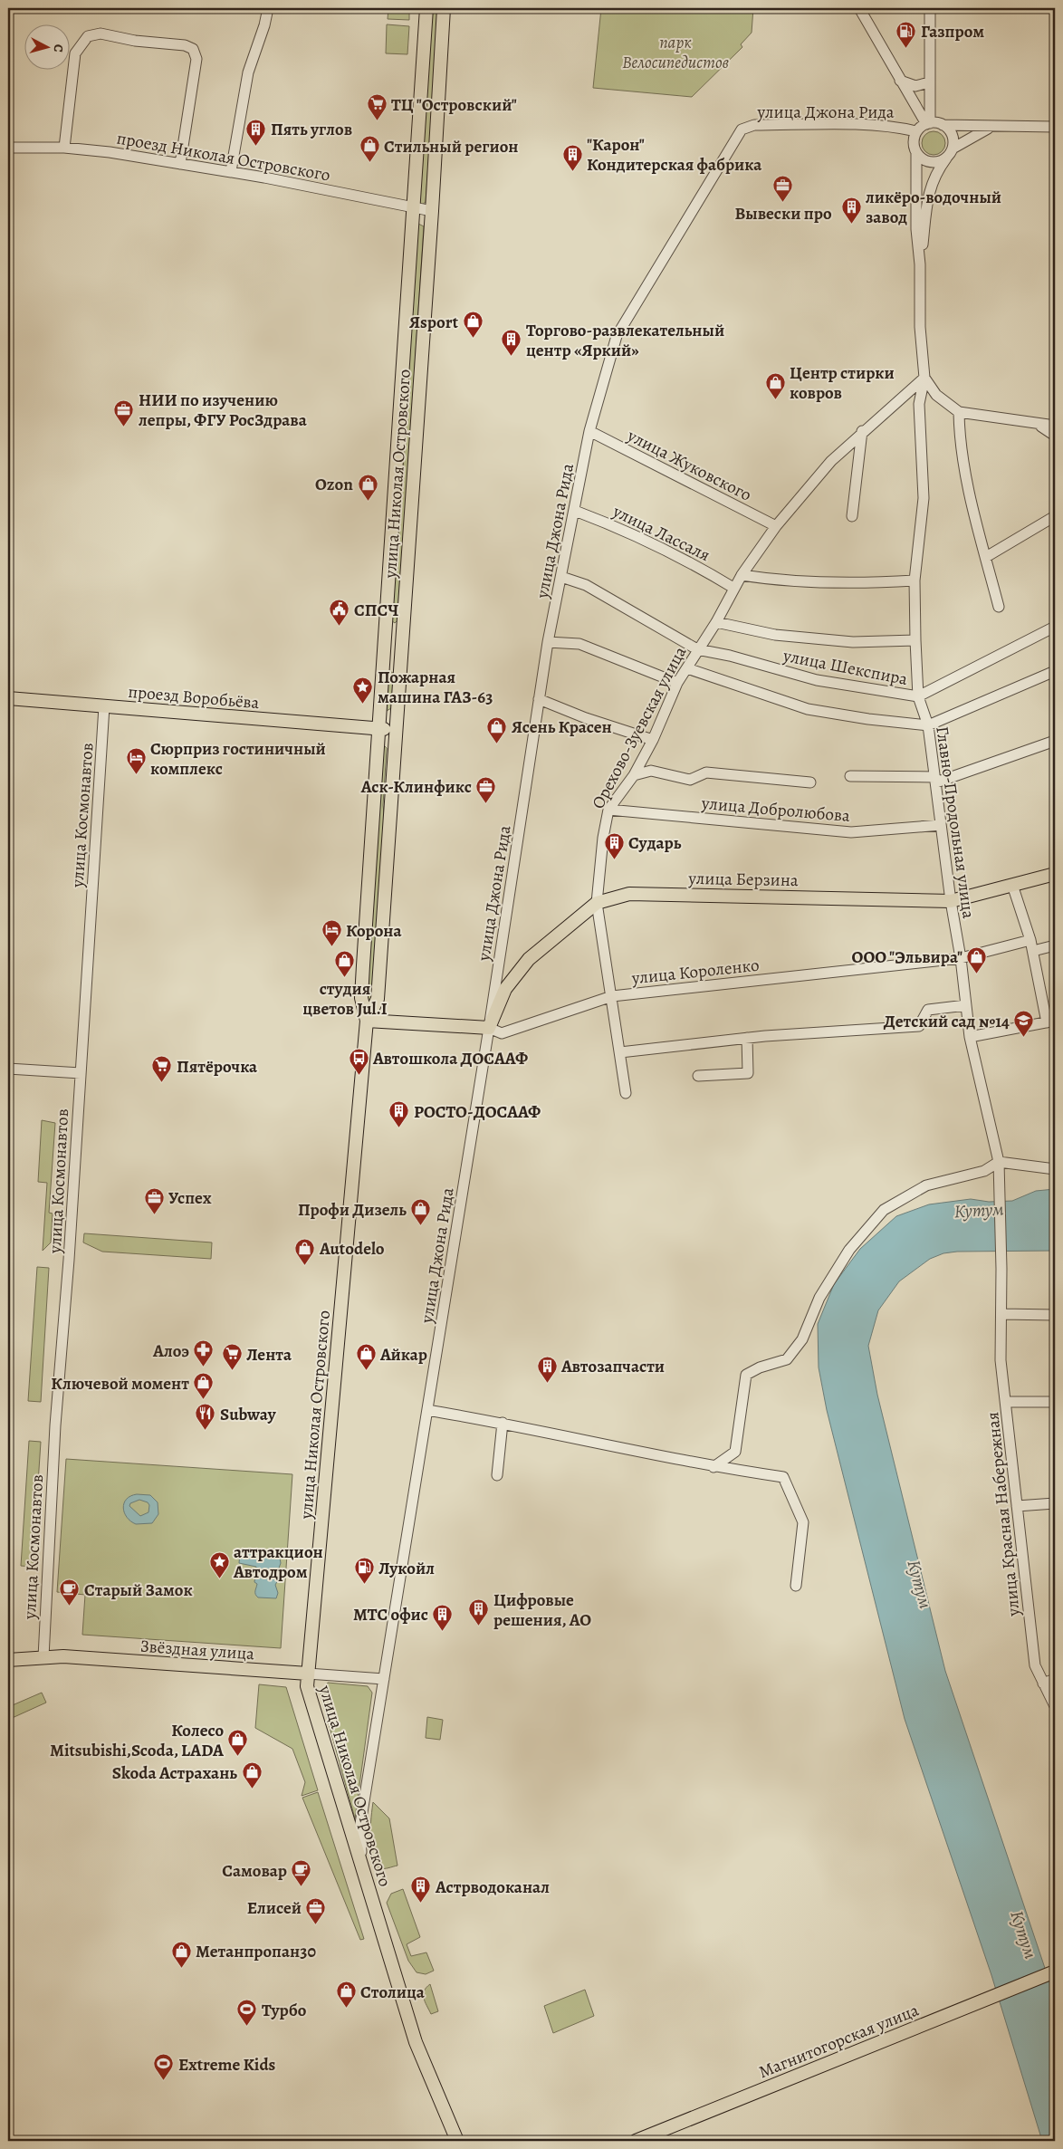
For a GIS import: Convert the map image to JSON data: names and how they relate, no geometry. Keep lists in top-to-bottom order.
{
  "streets": {
    "main road": [
      "улица Николая Островского",
      "проезд Воробьёва",
      "улица Берзина",
      "улица Короленко",
      "Звёздная улица",
      "Магнитогорская улица"
    ],
    "street": [
      "улица Джона Рида",
      "проезд Николая Островского",
      "улица Жуковского",
      "улица Лассаля",
      "улица Шекспира",
      "Орехово-Зуевская улица",
      "улица Добролюбова",
      "улица Космонавтов",
      "Главно-Продольная улица",
      "улица Красная Набережная"
    ]
  },
  "crossings": [
    ["улица Джона Рида", "улица Жуковского"],
    ["улица Джона Рида", "улица Николая Островского"],
    ["улица Джона Рида", "улица Лассаля"],
    ["улица Джона Рида", "улица Шекспира"],
    ["улица Джона Рида", "улица Берзина"],
    ["улица Джона Рида", "улица Короленко"],
    ["улица Джона Рида", "Звёздная улица"],
    ["проезд Николая Островского", "улица Николая Островского"],
    ["улица Жуковского", "Орехово-Зуевская улица"],
    ["улица Николая Островского", "проезд Воробьёва"],
    ["улица Николая Островского", "улица Короленко"],
    ["улица Николая Островского", "Звёздная улица"],
    ["улица Лассаля", "Орехово-Зуевская улица"],
    ["улица Шекспира", "Орехово-Зуевская улица"],
    ["улица Шекспира", "Главно-Продольная улица"],
    ["проезд Воробьёва", "улица Космонавтов"],
    ["Орехово-Зуевская улица", "улица Добролюбова"],
    ["Орехово-Зуевская улица", "Главно-Продольная улица"],
    ["Орехово-Зуевская улица", "улица Берзина"],
    ["Орехово-Зуевская улица", "улица Короленко"],
    ["улица Добролюбова", "Главно-Продольная улица"],
    ["улица Космонавтов", "Звёздная улица"],
    ["Главно-Продольная улица", "улица Берзина"],
    ["Главно-Продольная улица", "улица Короленко"],
    ["Главно-Продольная улица", "улица Красная Набережная"],
    ["улица Берзина", "улица Короленко"]
  ],
  "water": ["Кутум"],
  "parks": ["парк Велосипедистов"],
  "places": {
    "fuel station": ["Газпром", "Лукойл"],
    "supermarket": ["ТЦ \"Островский\"", "Пятёрочка", "Лента"],
    "building": [
      "Пять углов",
      "\"Карон\" Кондитерская фабрика",
      "ликёро-водочный завод",
      "Торгово-развлекательный центр «Яркий»",
      "Сударь",
      "РОСТО-ДОСААФ",
      "Автозапчасти",
      "Цифровые решения, АО",
      "МТС офис",
      "Астрводоканал"
    ],
    "shop": [
      "Стильный регион",
      "Яsport",
      "Центр стирки ковров",
      "Ozon",
      "Ясень Красен",
      "ООО \"Эльвира\"",
      "студия цветов Jul.I",
      "Профи Дизель",
      "Autodelo",
      "Айкар",
      "Ключевой момент",
      "Колесо Mitsubishi,Scoda, LADA",
      "Skoda Астрахань",
      "Метанпропан30",
      "Столица"
    ],
    "office": [
      "Вывески про",
      "НИИ по изучению лепры, ФГУ РосЗдрава",
      "Аск-Клинфикс",
      "Успех",
      "Елисей"
    ],
    "public building": ["СПСЧ"],
    "place": ["Пожарная машина ГАЗ-63", "аттракцион Автодром"],
    "hotel": ["Сюрприз гостиничный комплекс", "Корона"],
    "school or university": ["Детский сад №14"],
    "bus stop": ["Автошкола ДОСААФ"],
    "pharmacy": ["Алоэ"],
    "restaurant": ["Subway"],
    "cafe": ["Старый Замок", "Самовар"],
    "sports": ["Турбо", "Extreme Kids"]
  },
  "north": "right"
}
